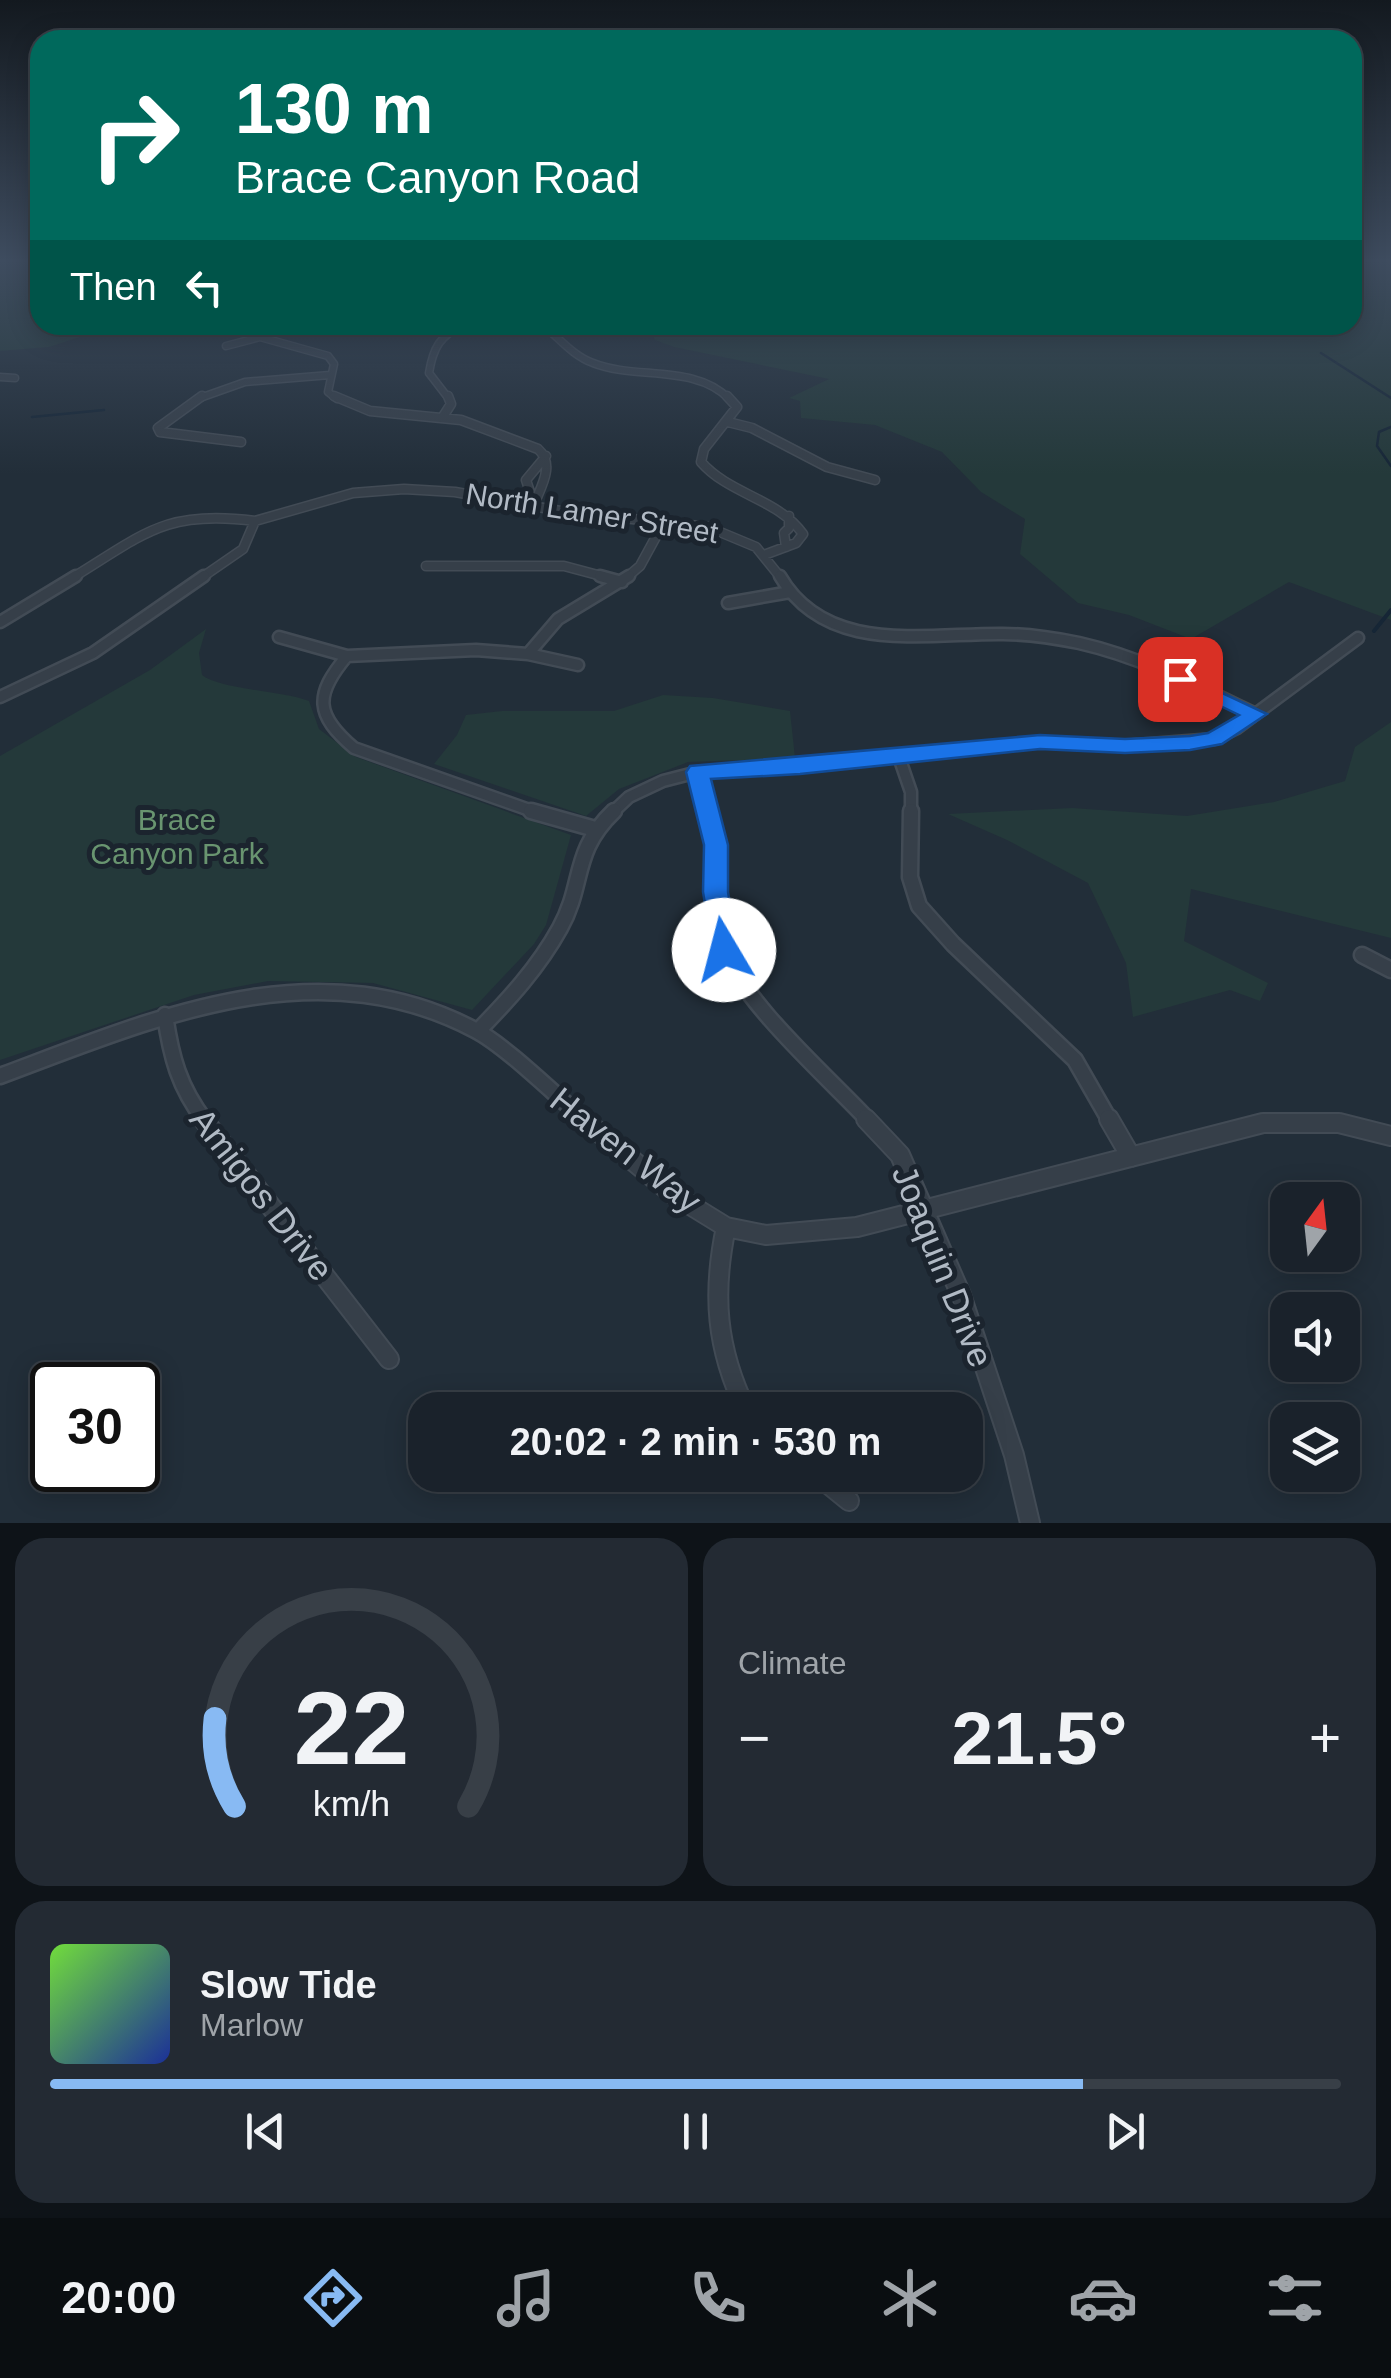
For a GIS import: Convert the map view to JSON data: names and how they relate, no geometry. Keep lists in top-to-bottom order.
{
  "streets": {
    "street": [
      "North Lamer Street",
      "Haven Way",
      "Amigos Drive",
      "Joaquin Drive"
    ]
  },
  "crossings": [
    ["Haven Way", "Amigos Drive"],
    ["Haven Way", "Joaquin Drive"]
  ],
  "parks": ["Brace Canyon Park"],
  "north": "top",
  "page": {
    "turn": ["130 m", "Brace Canyon Road"],
    "then": "Then",
    "limit": "30",
    "trip": "20:02 · 2 min · 530 m",
    "tile": "Climate",
    "heat": ["−", "21.5°", "+"],
    "song": ["Slow Tide", "Marlow"],
    "tabs": "20:00",
    "gauge": ["22", "km/h"]
  }
}
